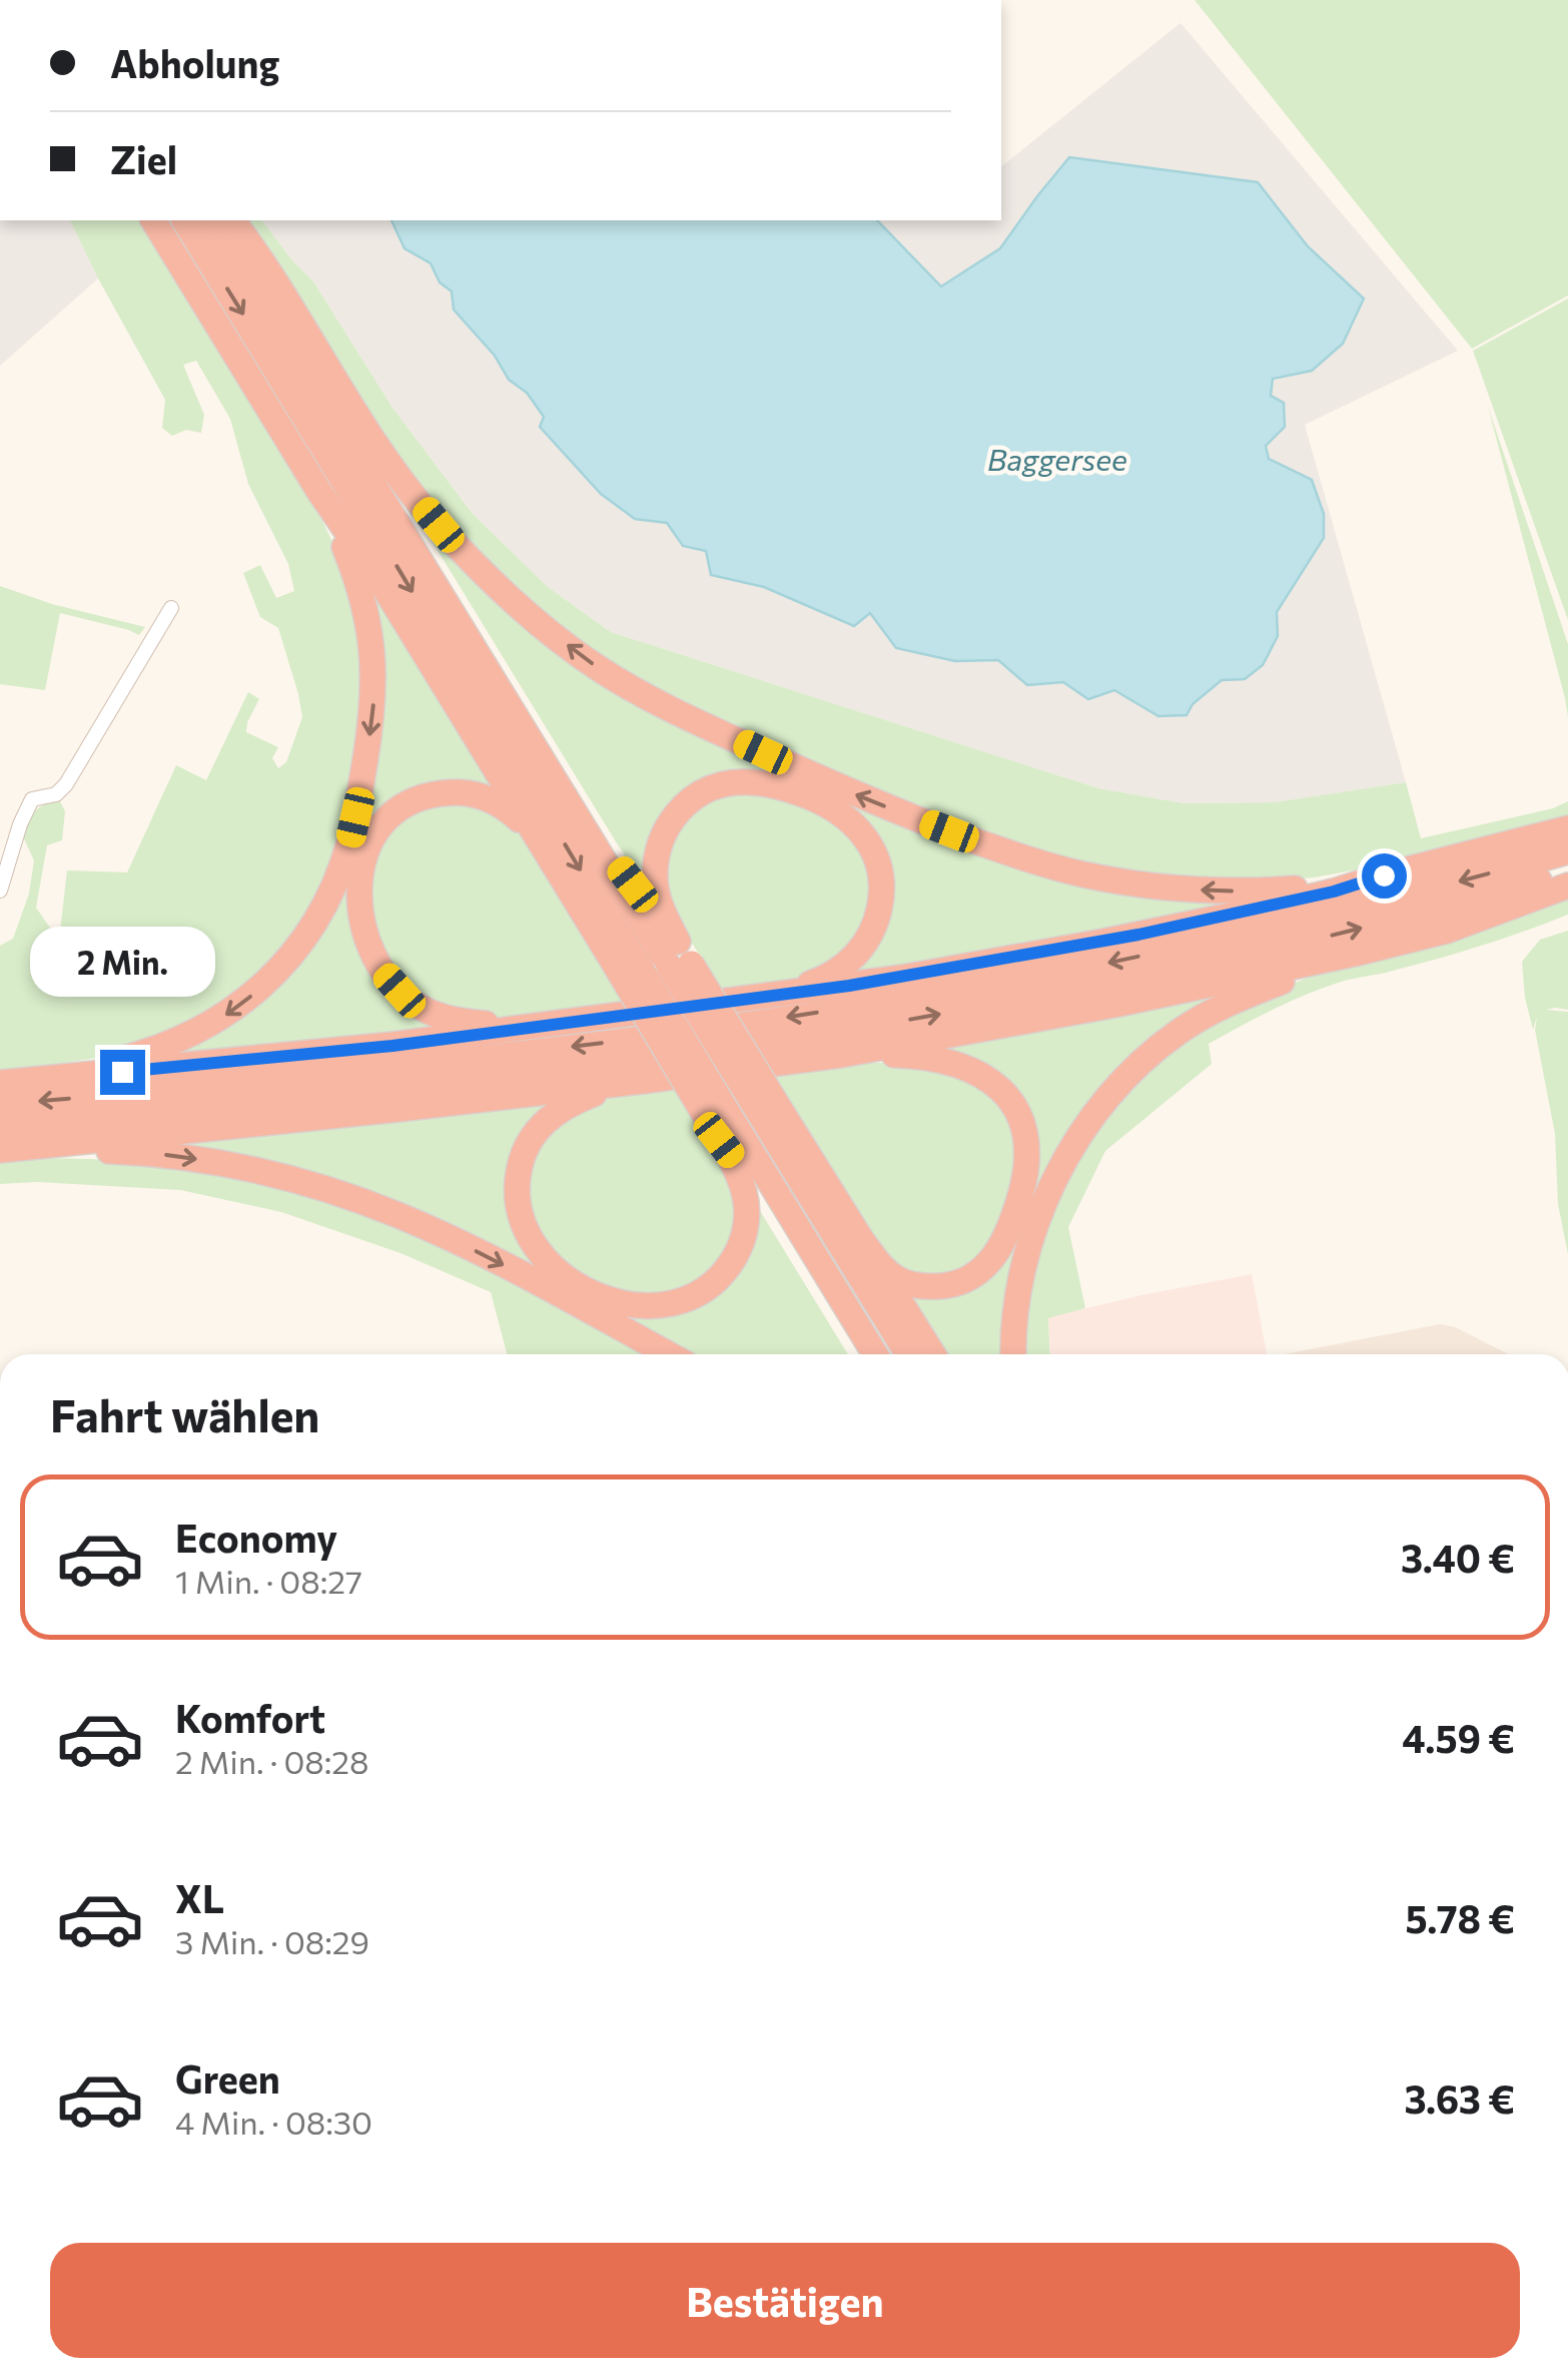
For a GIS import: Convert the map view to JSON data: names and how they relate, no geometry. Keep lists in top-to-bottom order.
{
  "water": ["Baggersee"],
  "page": {
    "banner": ["Abholung", "Ziel"],
    "bubble": "2 Min.",
    "heading": "Fahrt wählen",
    "list": [
      {
        "name": "Economy",
        "note": "1 Min. · 08:27",
        "value": "3.40 €"
      },
      {
        "name": "Komfort",
        "note": "2 Min. · 08:28",
        "value": "4.59 €"
      },
      {
        "name": "XL",
        "note": "3 Min. · 08:29",
        "value": "5.78 €"
      },
      {
        "name": "Green",
        "note": "4 Min. · 08:30",
        "value": "3.63 €"
      }
    ],
    "buttons": "Bestätigen"
  }
}
